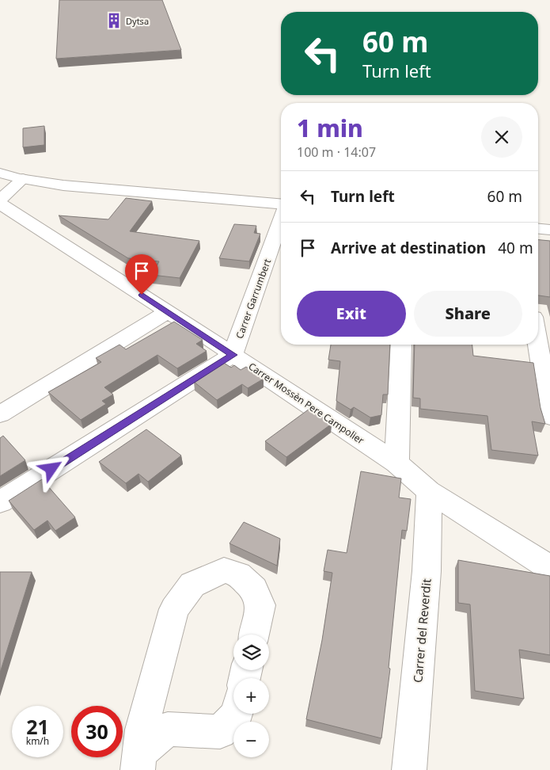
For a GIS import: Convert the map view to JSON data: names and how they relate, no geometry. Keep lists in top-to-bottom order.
{
  "streets": {
    "street": ["Carrer Garrumbert", "Carrer Mossèn Pere Campolier", "Carrer del Reverdit"]
  },
  "crossings": [
    ["Carrer Garrumbert", "Carrer Mossèn Pere Campolier"],
    ["Carrer Mossèn Pere Campolier", "Carrer del Reverdit"]
  ],
  "places": {
    "building": ["Dytsa"]
  },
  "page": {
    "turn": ["60 m", "Turn left"],
    "heading": ["1 min", "100 m · 14:07"],
    "list": [
      {
        "name": "Turn left",
        "value": "60 m"
      },
      {
        "name": "Arrive at destination",
        "value": "40 m"
      }
    ],
    "buttons": ["Exit", "Share"],
    "map_buttons": ["+", "−"],
    "speed": "21 km/h",
    "limit": "30"
  }
}
